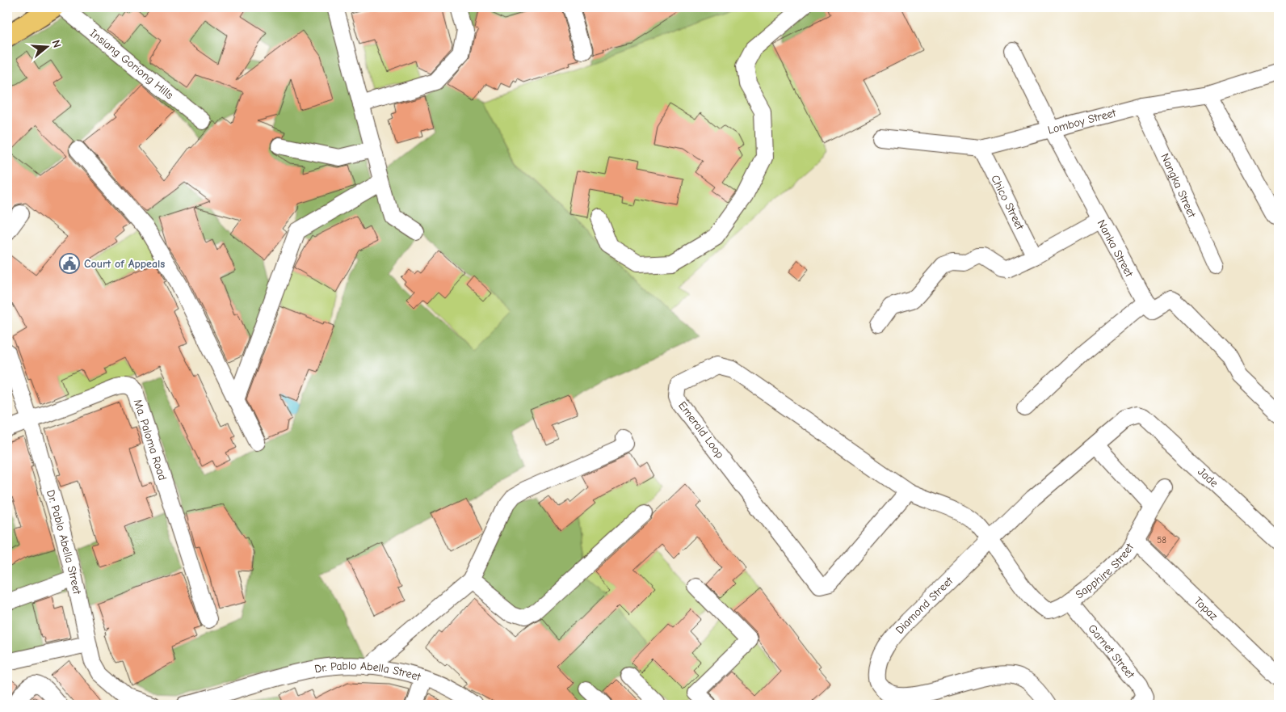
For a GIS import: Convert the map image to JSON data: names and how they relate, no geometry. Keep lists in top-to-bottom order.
{
  "streets": {
    "street": [
      "Insiang Goriong Hills",
      "Lomboy Street",
      "Nangka Street",
      "Chico Street",
      "Nanka Street",
      "Emerald Loop",
      "Ma. Paloma Road",
      "Jade",
      "Dr. Pablo Abella Street",
      "Sapphire Street",
      "Diamond Street",
      "Topaz",
      "Garnet Street"
    ]
  },
  "crossings": [
    ["Lomboy Street", "Nangka Street"],
    ["Lomboy Street", "Chico Street"],
    ["Lomboy Street", "Nanka Street"],
    ["Emerald Loop", "Sapphire Street"],
    ["Emerald Loop", "Diamond Street"],
    ["Ma. Paloma Road", "Dr. Pablo Abella Street"],
    ["Jade", "Diamond Street"],
    ["Sapphire Street", "Diamond Street"],
    ["Sapphire Street", "Topaz"],
    ["Sapphire Street", "Garnet Street"]
  ],
  "places": {
    "public building": ["Court of Appeals"]
  },
  "house_numbers": ["58"],
  "north": "right"
}
